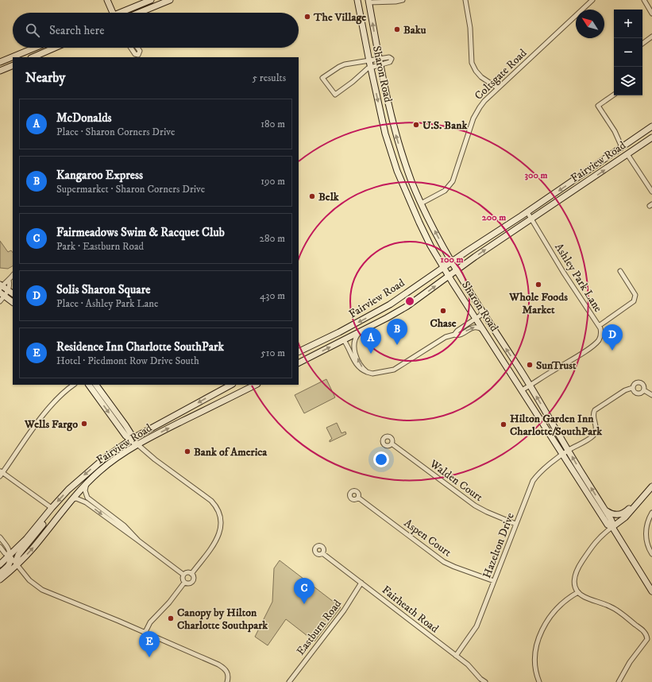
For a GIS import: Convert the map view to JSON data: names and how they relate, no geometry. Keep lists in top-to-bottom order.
{
  "streets": {
    "main road": ["Sharon Road", "Fairview Road"],
    "street": [
      "Coltsgate Road",
      "Ashley Park Lane",
      "Walden Court",
      "Aspen Court",
      "Hazelton Drive",
      "Fairheath Road",
      "Eastburn Road"
    ]
  },
  "crossings": [
    ["Sharon Road", "Coltsgate Road"],
    ["Sharon Road", "Fairview Road"],
    ["Sharon Road", "Ashley Park Lane"],
    ["Sharon Road", "Hazelton Drive"],
    ["Fairview Road", "Ashley Park Lane"],
    ["Walden Court", "Hazelton Drive"],
    ["Aspen Court", "Hazelton Drive"],
    ["Hazelton Drive", "Fairheath Road"],
    ["Fairheath Road", "Eastburn Road"]
  ],
  "places": [
    "The Village",
    "Baku",
    "U.S. Bank",
    "Belk",
    "Whole Foods Market",
    "Chase",
    "SunTrust",
    "Wells Fargo",
    "Hilton Garden Inn Charlotte/SouthPark",
    "Bank of America",
    "Canopy by Hilton Charlotte Southpark"
  ],
  "north": "top left",
  "page": {
    "map_buttons": ["+", "−"],
    "search": "Search here",
    "heading": ["Nearby", "5 results"],
    "list": [
      {
        "mark": "A",
        "name": "McDonalds",
        "note": "Place · Sharon Corners Drive",
        "value": "180 m"
      },
      {
        "mark": "B",
        "name": "Kangaroo Express",
        "note": "Supermarket · Sharon Corners Drive",
        "value": "190 m"
      },
      {
        "mark": "C",
        "name": "Fairmeadows Swim & Racquet Club",
        "note": "Park · Eastburn Road",
        "value": "280 m"
      },
      {
        "mark": "D",
        "name": "Solis Sharon Square",
        "note": "Place · Ashley Park Lane",
        "value": "430 m"
      },
      {
        "mark": "E",
        "name": "Residence Inn Charlotte SouthPark",
        "note": "Hotel · Piedmont Row Drive South",
        "value": "510 m"
      }
    ],
    "pins": [
      "B",
      "D",
      "A",
      "C",
      "E"
    ]
  },
  "rings": ["300 m", "200 m", "100 m"]
}
